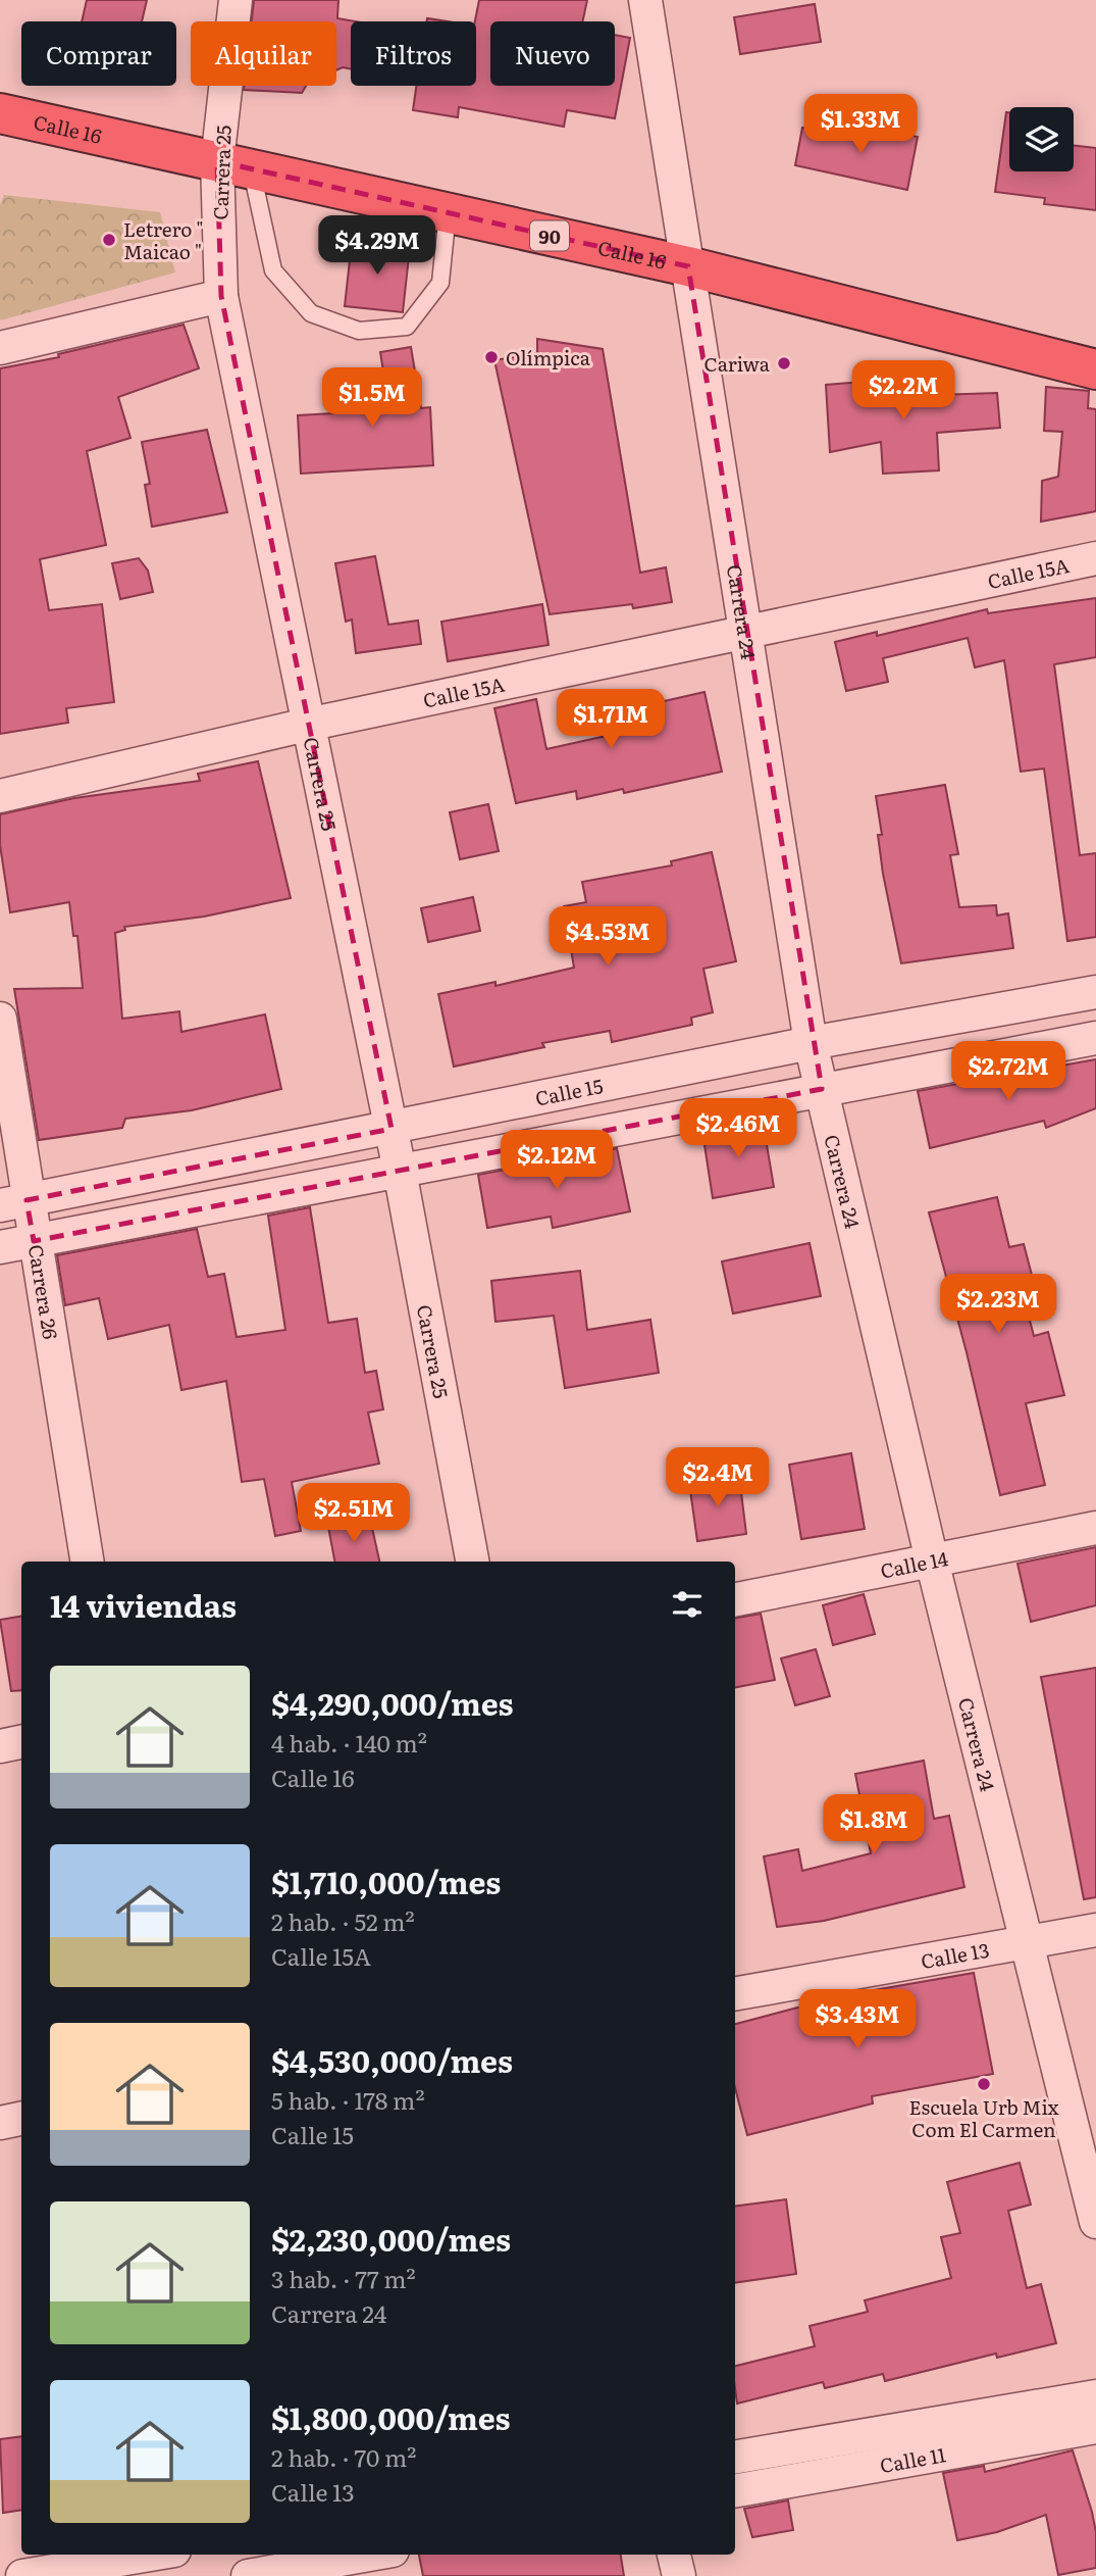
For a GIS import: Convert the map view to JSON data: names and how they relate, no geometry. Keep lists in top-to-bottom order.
{
  "streets": {
    "highway": ["Calle 16", "90"],
    "street": [
      "Carrera 25",
      "Calle 15A",
      "Carrera 24",
      "Calle 15",
      "Carrera 26",
      "Calle 14",
      "Calle 13",
      "Calle 11"
    ]
  },
  "crossings": [
    ["Calle 16", "Carrera 25"],
    ["Calle 16", "Carrera 24"],
    ["Carrera 25", "Calle 15A"],
    ["Carrera 25", "Calle 15"],
    ["Calle 15A", "Carrera 24"],
    ["Carrera 24", "Calle 15"],
    ["Carrera 24", "Calle 14"],
    ["Carrera 24", "Calle 13"],
    ["Calle 15", "Carrera 26"]
  ],
  "places": [
    "Letrero \" Maicao \"",
    "Olímpica",
    "Cariwa",
    "Escuela Urb Mix Com El Carmen"
  ],
  "page": {
    "chip": [
      "Comprar",
      "Alquilar",
      "Filtros",
      "Nuevo"
    ],
    "price": [
      "$1.33M",
      "$4.29M",
      "$2.2M",
      "$1.5M",
      "$1.71M",
      "$4.53M",
      "$2.72M",
      "$2.46M",
      "$2.12M",
      "$2.23M",
      "$2.4M",
      "$2.51M",
      "$1.8M",
      "$3.43M"
    ],
    "heading": "14 viviendas",
    "list": [
      {
        "name": "$4,290,000/mes",
        "note": "4 hab. · 140 m² · Calle 16"
      },
      {
        "name": "$1,710,000/mes",
        "note": "2 hab. · 52 m² · Calle 15A"
      },
      {
        "name": "$4,530,000/mes",
        "note": "5 hab. · 178 m² · Calle 15"
      },
      {
        "name": "$2,230,000/mes",
        "note": "3 hab. · 77 m² · Carrera 24"
      },
      {
        "name": "$1,800,000/mes",
        "note": "2 hab. · 70 m² · Calle 13"
      }
    ]
  }
}
